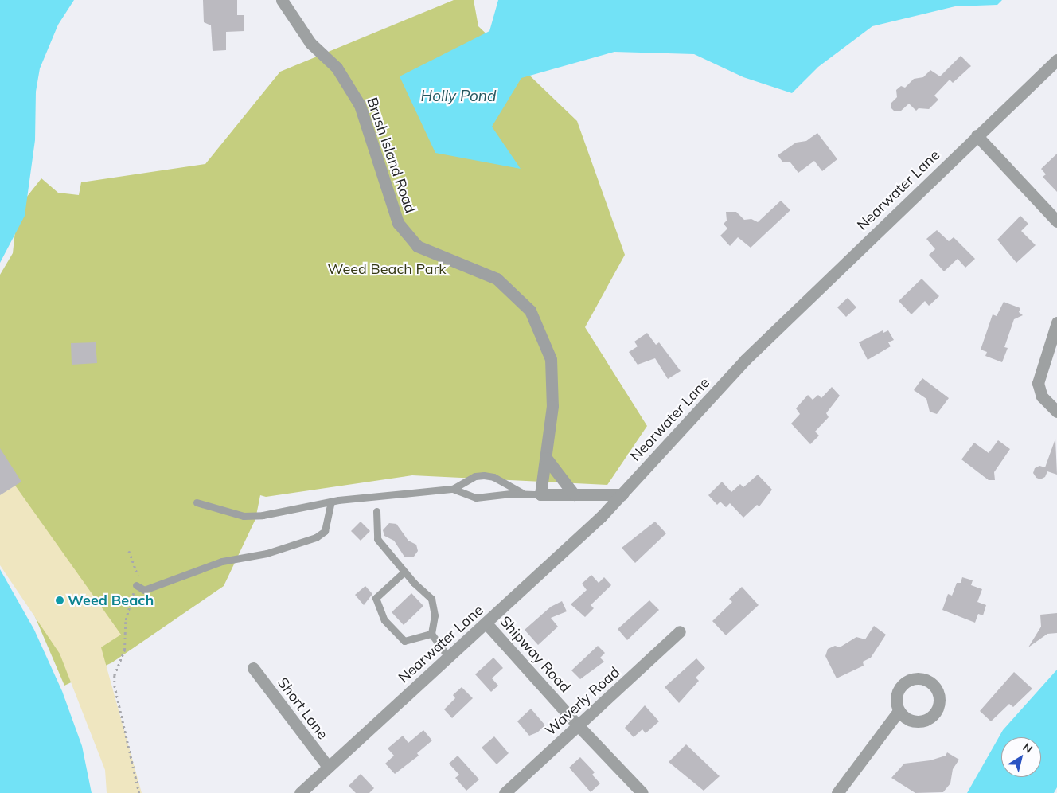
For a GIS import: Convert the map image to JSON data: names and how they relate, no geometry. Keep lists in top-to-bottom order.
{
  "streets": {
    "street": [
      "Brush Island Road",
      "Nearwater Lane",
      "Shipway Road",
      "Waverly Road",
      "Short Lane"
    ]
  },
  "crossings": [
    ["Nearwater Lane", "Shipway Road"],
    ["Nearwater Lane", "Short Lane"],
    ["Shipway Road", "Waverly Road"]
  ],
  "water": ["Holly Pond"],
  "parks": ["Weed Beach Park"],
  "places": ["Weed Beach"],
  "north": "top right"
}
